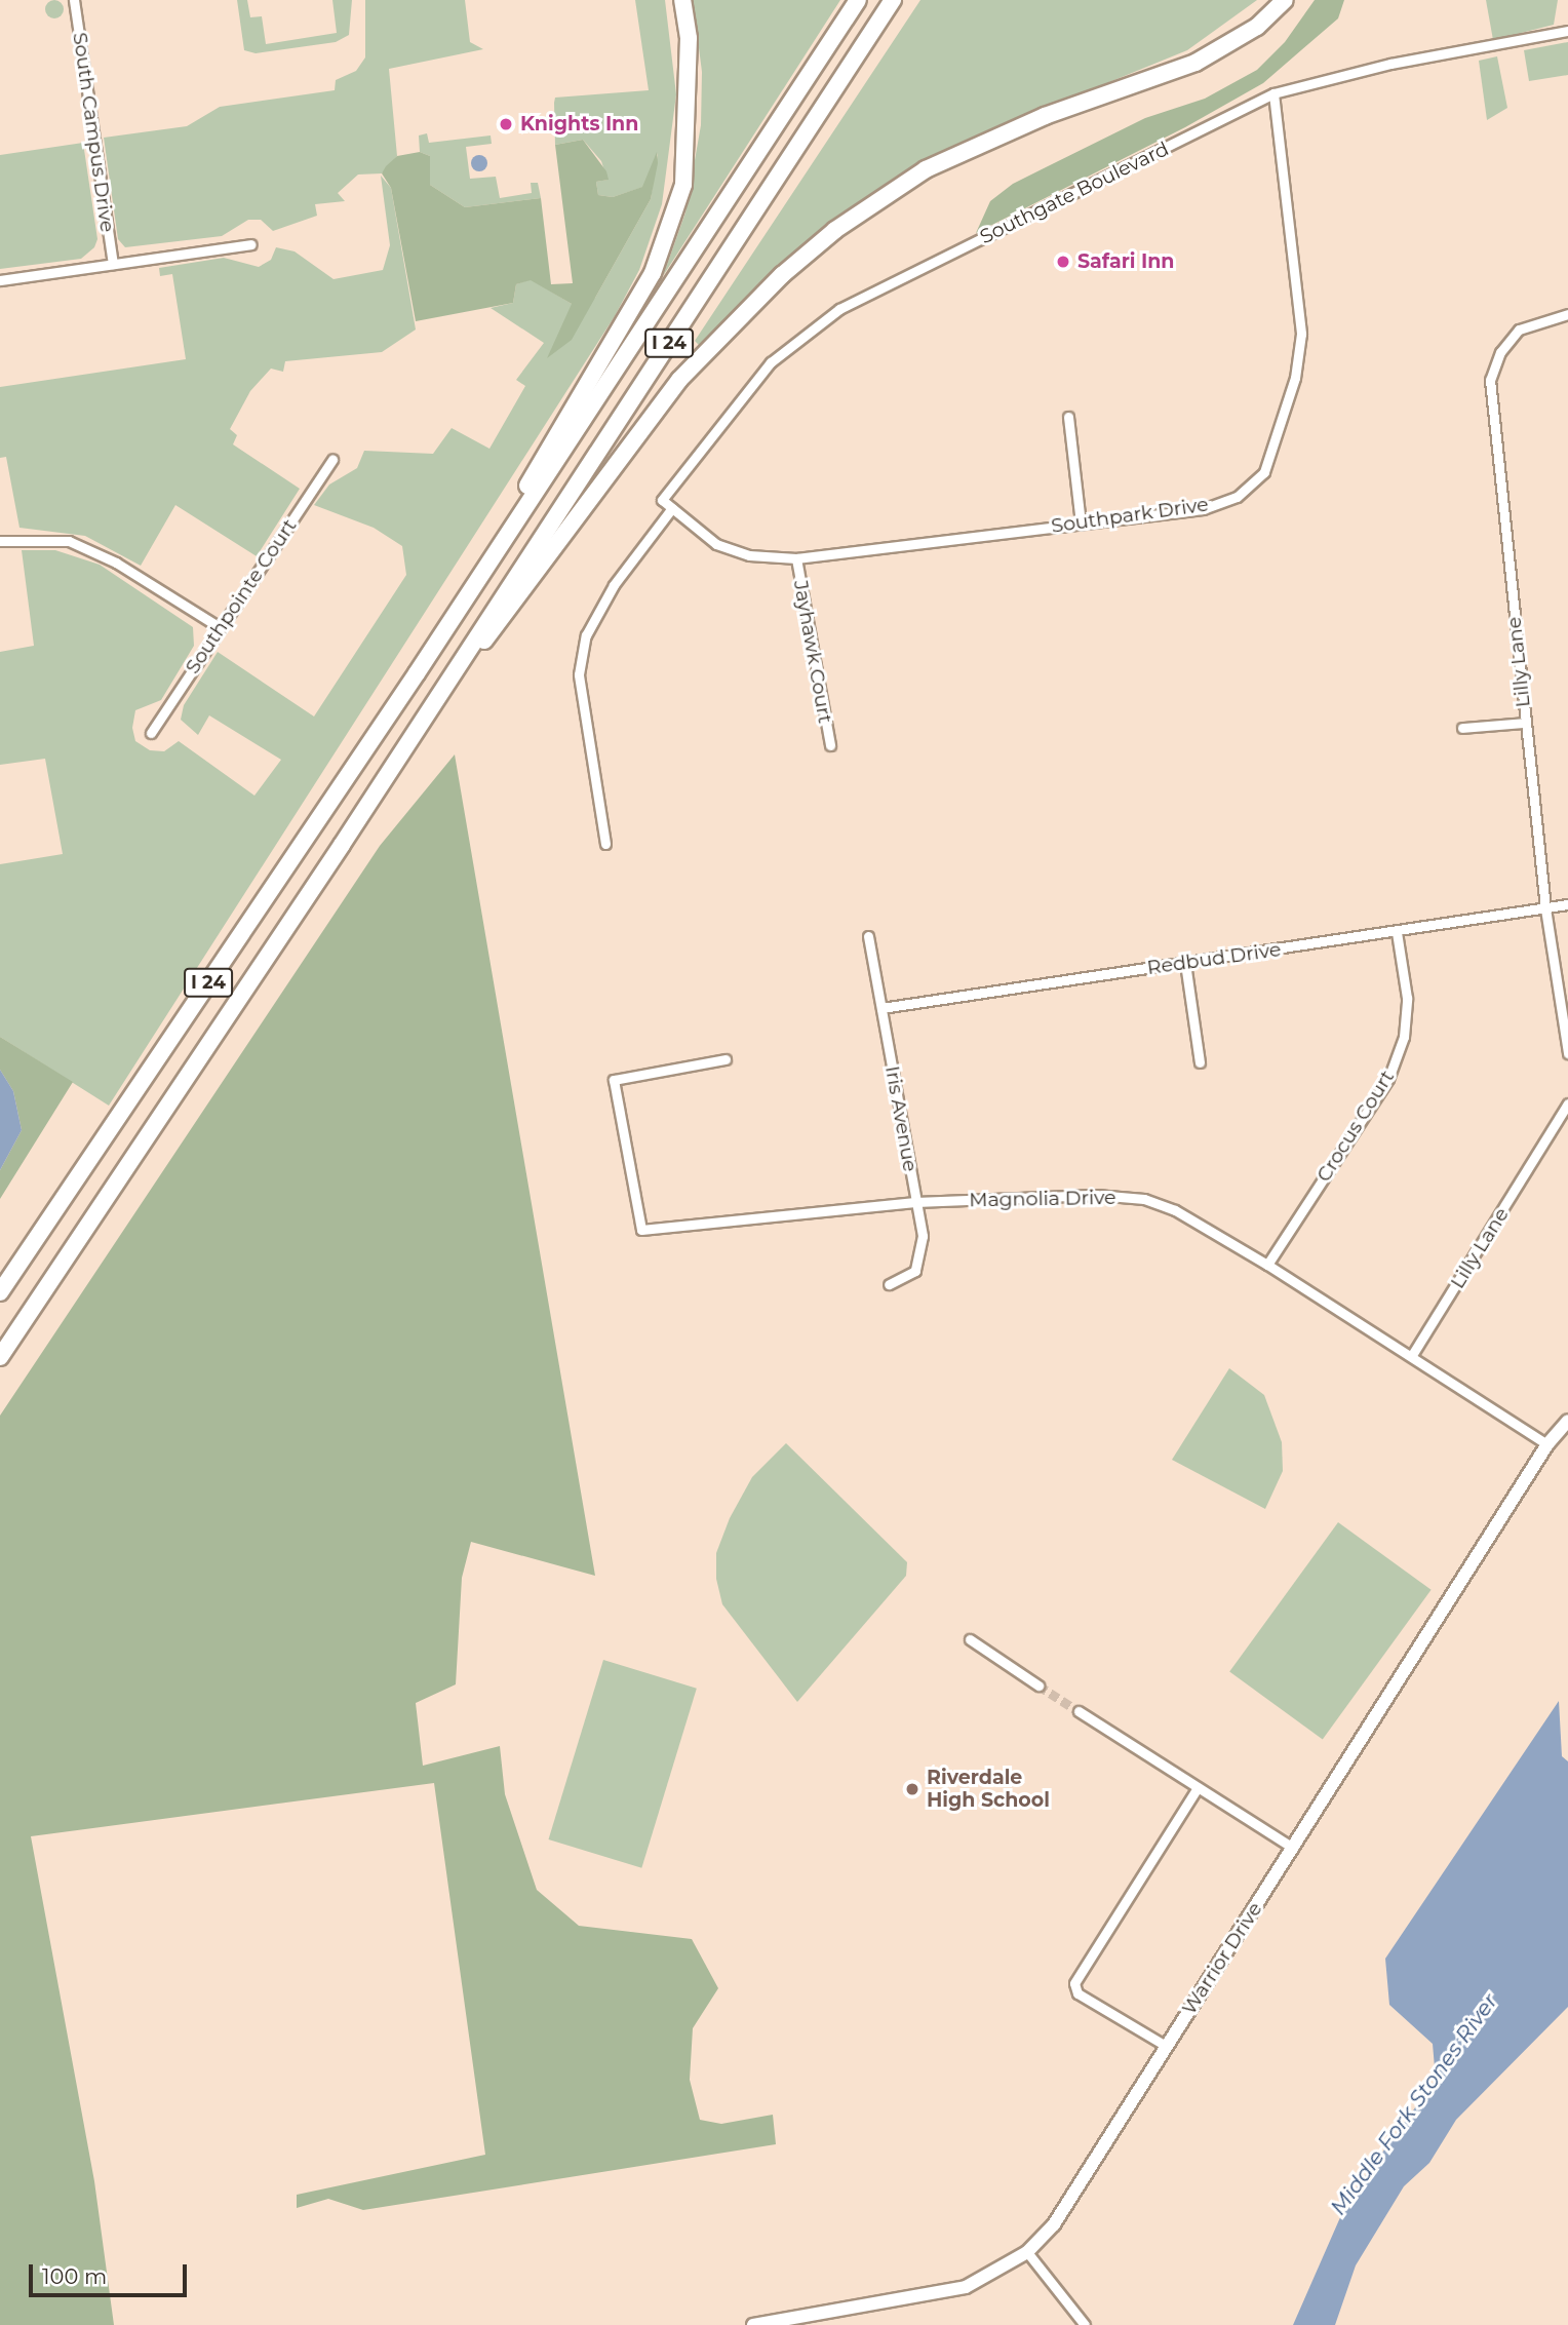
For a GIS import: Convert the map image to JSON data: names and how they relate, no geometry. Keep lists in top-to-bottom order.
{
  "streets": {
    "highway": ["I 24"],
    "street": [
      "South Campus Drive",
      "Southgate Boulevard",
      "Southpark Drive",
      "Southpointe Court",
      "Jayhawk Court",
      "Lilly Lane",
      "Redbud Drive",
      "Iris Avenue",
      "Crocus Court",
      "Magnolia Drive",
      "Warrior Drive"
    ]
  },
  "crossings": [
    ["Southgate Boulevard", "Southpark Drive"],
    ["Southpark Drive", "Jayhawk Court"],
    ["Lilly Lane", "Redbud Drive"],
    ["Lilly Lane", "Magnolia Drive"],
    ["Redbud Drive", "Iris Avenue"],
    ["Redbud Drive", "Crocus Court"],
    ["Iris Avenue", "Magnolia Drive"],
    ["Crocus Court", "Magnolia Drive"],
    ["Magnolia Drive", "Warrior Drive"]
  ],
  "water": ["Middle Fork Stones River"],
  "places": ["Knights Inn", "Safari Inn", "Riverdale High School"],
  "scale_bar": "100 m"
}
